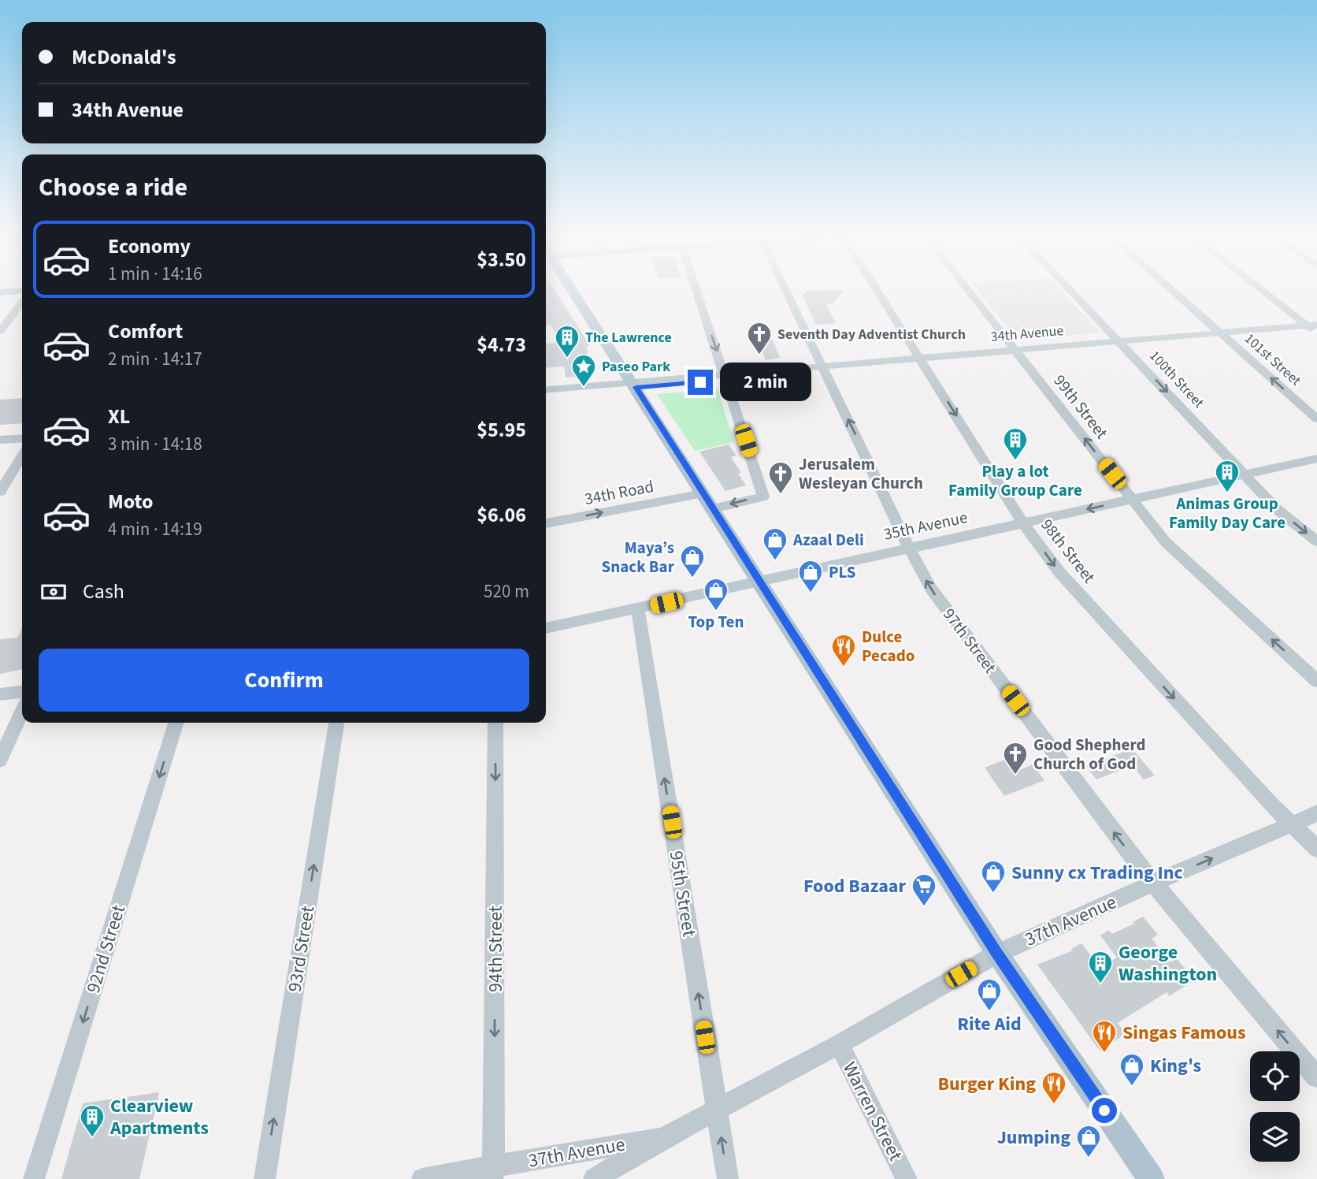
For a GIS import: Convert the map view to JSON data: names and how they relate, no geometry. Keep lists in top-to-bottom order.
{
  "streets": {
    "street": [
      "34th Avenue",
      "101st Street",
      "100th Street",
      "99th Street",
      "34th Road",
      "35th Avenue",
      "98th Street",
      "97th Street",
      "95th Street",
      "37th Avenue",
      "92nd Street",
      "93rd Street",
      "94th Street",
      "Warren Street"
    ]
  },
  "crossings": [
    ["34th Avenue", "101st Street"],
    ["34th Avenue", "100th Street"],
    ["34th Avenue", "99th Street"],
    ["34th Avenue", "98th Street"],
    ["34th Avenue", "97th Street"],
    ["100th Street", "35th Avenue"],
    ["99th Street", "35th Avenue"],
    ["35th Avenue", "98th Street"],
    ["35th Avenue", "97th Street"],
    ["35th Avenue", "95th Street"],
    ["98th Street", "37th Avenue"],
    ["97th Street", "37th Avenue"],
    ["95th Street", "37th Avenue"],
    ["37th Avenue", "94th Street"],
    ["37th Avenue", "Warren Street"]
  ],
  "one_way": [
    "100th Street",
    "99th Street",
    "34th Road",
    "98th Street",
    "97th Street",
    "95th Street",
    "92nd Street",
    "93rd Street",
    "94th Street"
  ],
  "places": {
    "church": ["Seventh Day Adventist Church", "Jerusalem Wesleyan Church", "Good Shepherd Church of God"],
    "building": [
      "The Lawrence",
      "Play a lot Family Group Care",
      "Animas Group Family Day Care",
      "George Washington",
      "Clearview Apartments"
    ],
    "place": ["Paseo Park"],
    "shop": [
      "Azaal Deli",
      "Maya’s Snack Bar",
      "PLS",
      "Top Ten",
      "Sunny cx Trading Inc",
      "Rite Aid",
      "King's",
      "Jumping"
    ],
    "restaurant": ["Dulce Pecado", "Singas Famous", "Burger King"],
    "supermarket": ["Food Bazaar"]
  },
  "page": {
    "banner": ["McDonald's", "34th Avenue"],
    "heading": "Choose a ride",
    "list": [
      {
        "name": "Economy",
        "note": "1 min · 14:16",
        "value": "$3.50"
      },
      {
        "name": "Comfort",
        "note": "2 min · 14:17",
        "value": "$4.73"
      },
      {
        "name": "XL",
        "note": "3 min · 14:18",
        "value": "$5.95"
      },
      {
        "name": "Moto",
        "note": "4 min · 14:19",
        "value": "$6.06"
      }
    ],
    "bubble": "2 min",
    "pay": ["Cash", "520 m"],
    "buttons": "Confirm"
  }
}
